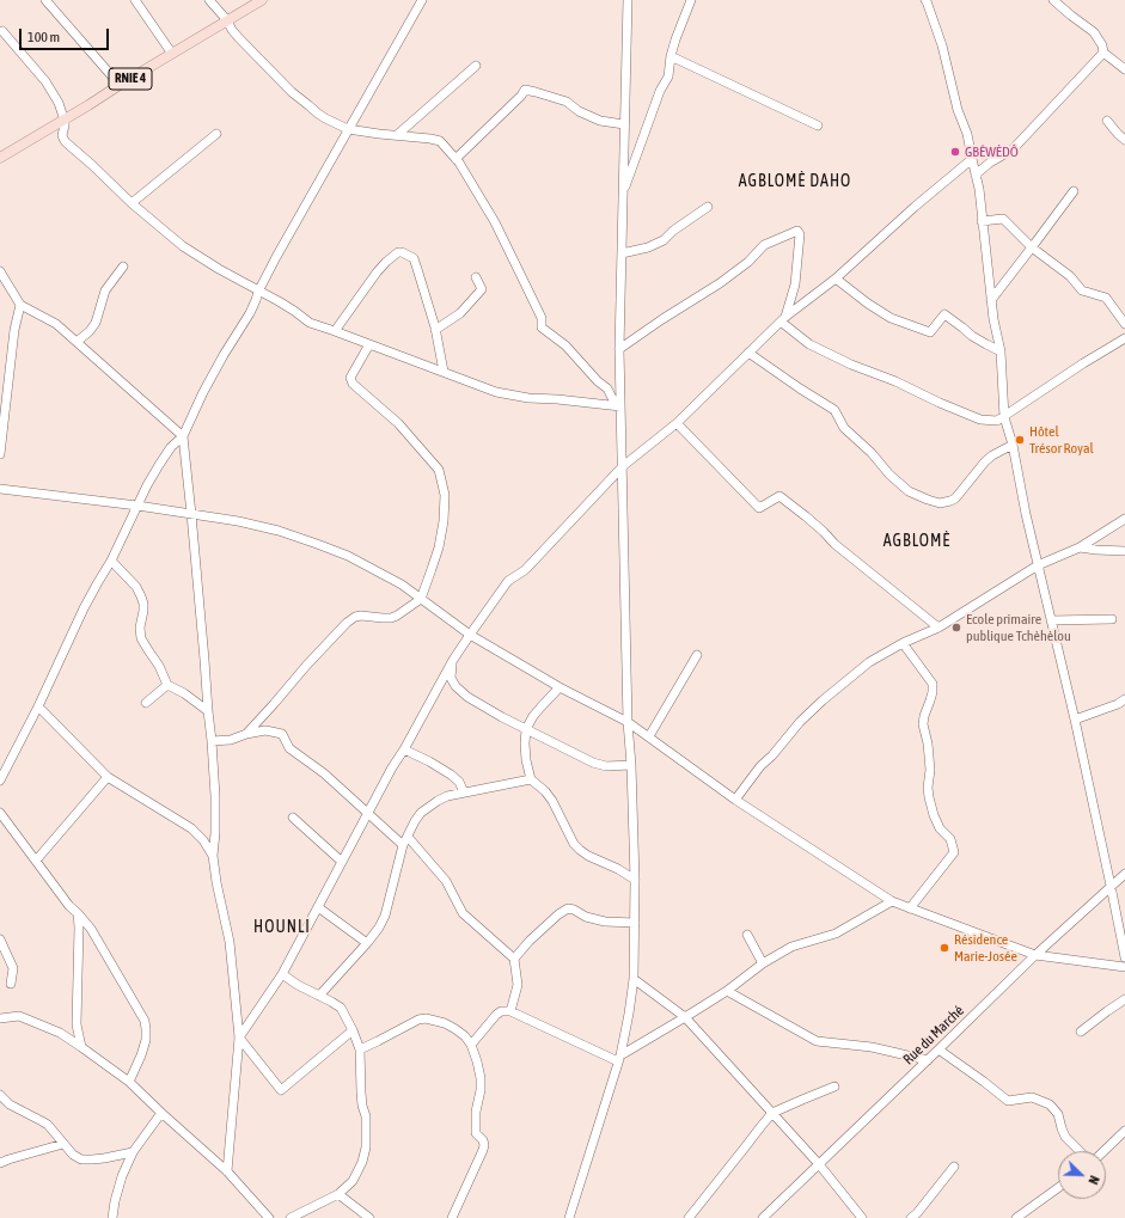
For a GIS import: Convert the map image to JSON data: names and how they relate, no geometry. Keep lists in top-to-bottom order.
{
  "streets": {
    "main road": ["RNIE 4"],
    "street": ["Rue du Marché"]
  },
  "districts": ["AGBLOMÈ DAHO", "AGBLOMÈ", "HOUNLI"],
  "places": [
    "GBÊWÈDÔ",
    "Hôtel Trésor Royal",
    "Ecole primaire publique Tchèhèlou",
    "Résidence Marie-Josée"
  ],
  "scale_bar": "100 m",
  "north": "bottom right"
}
